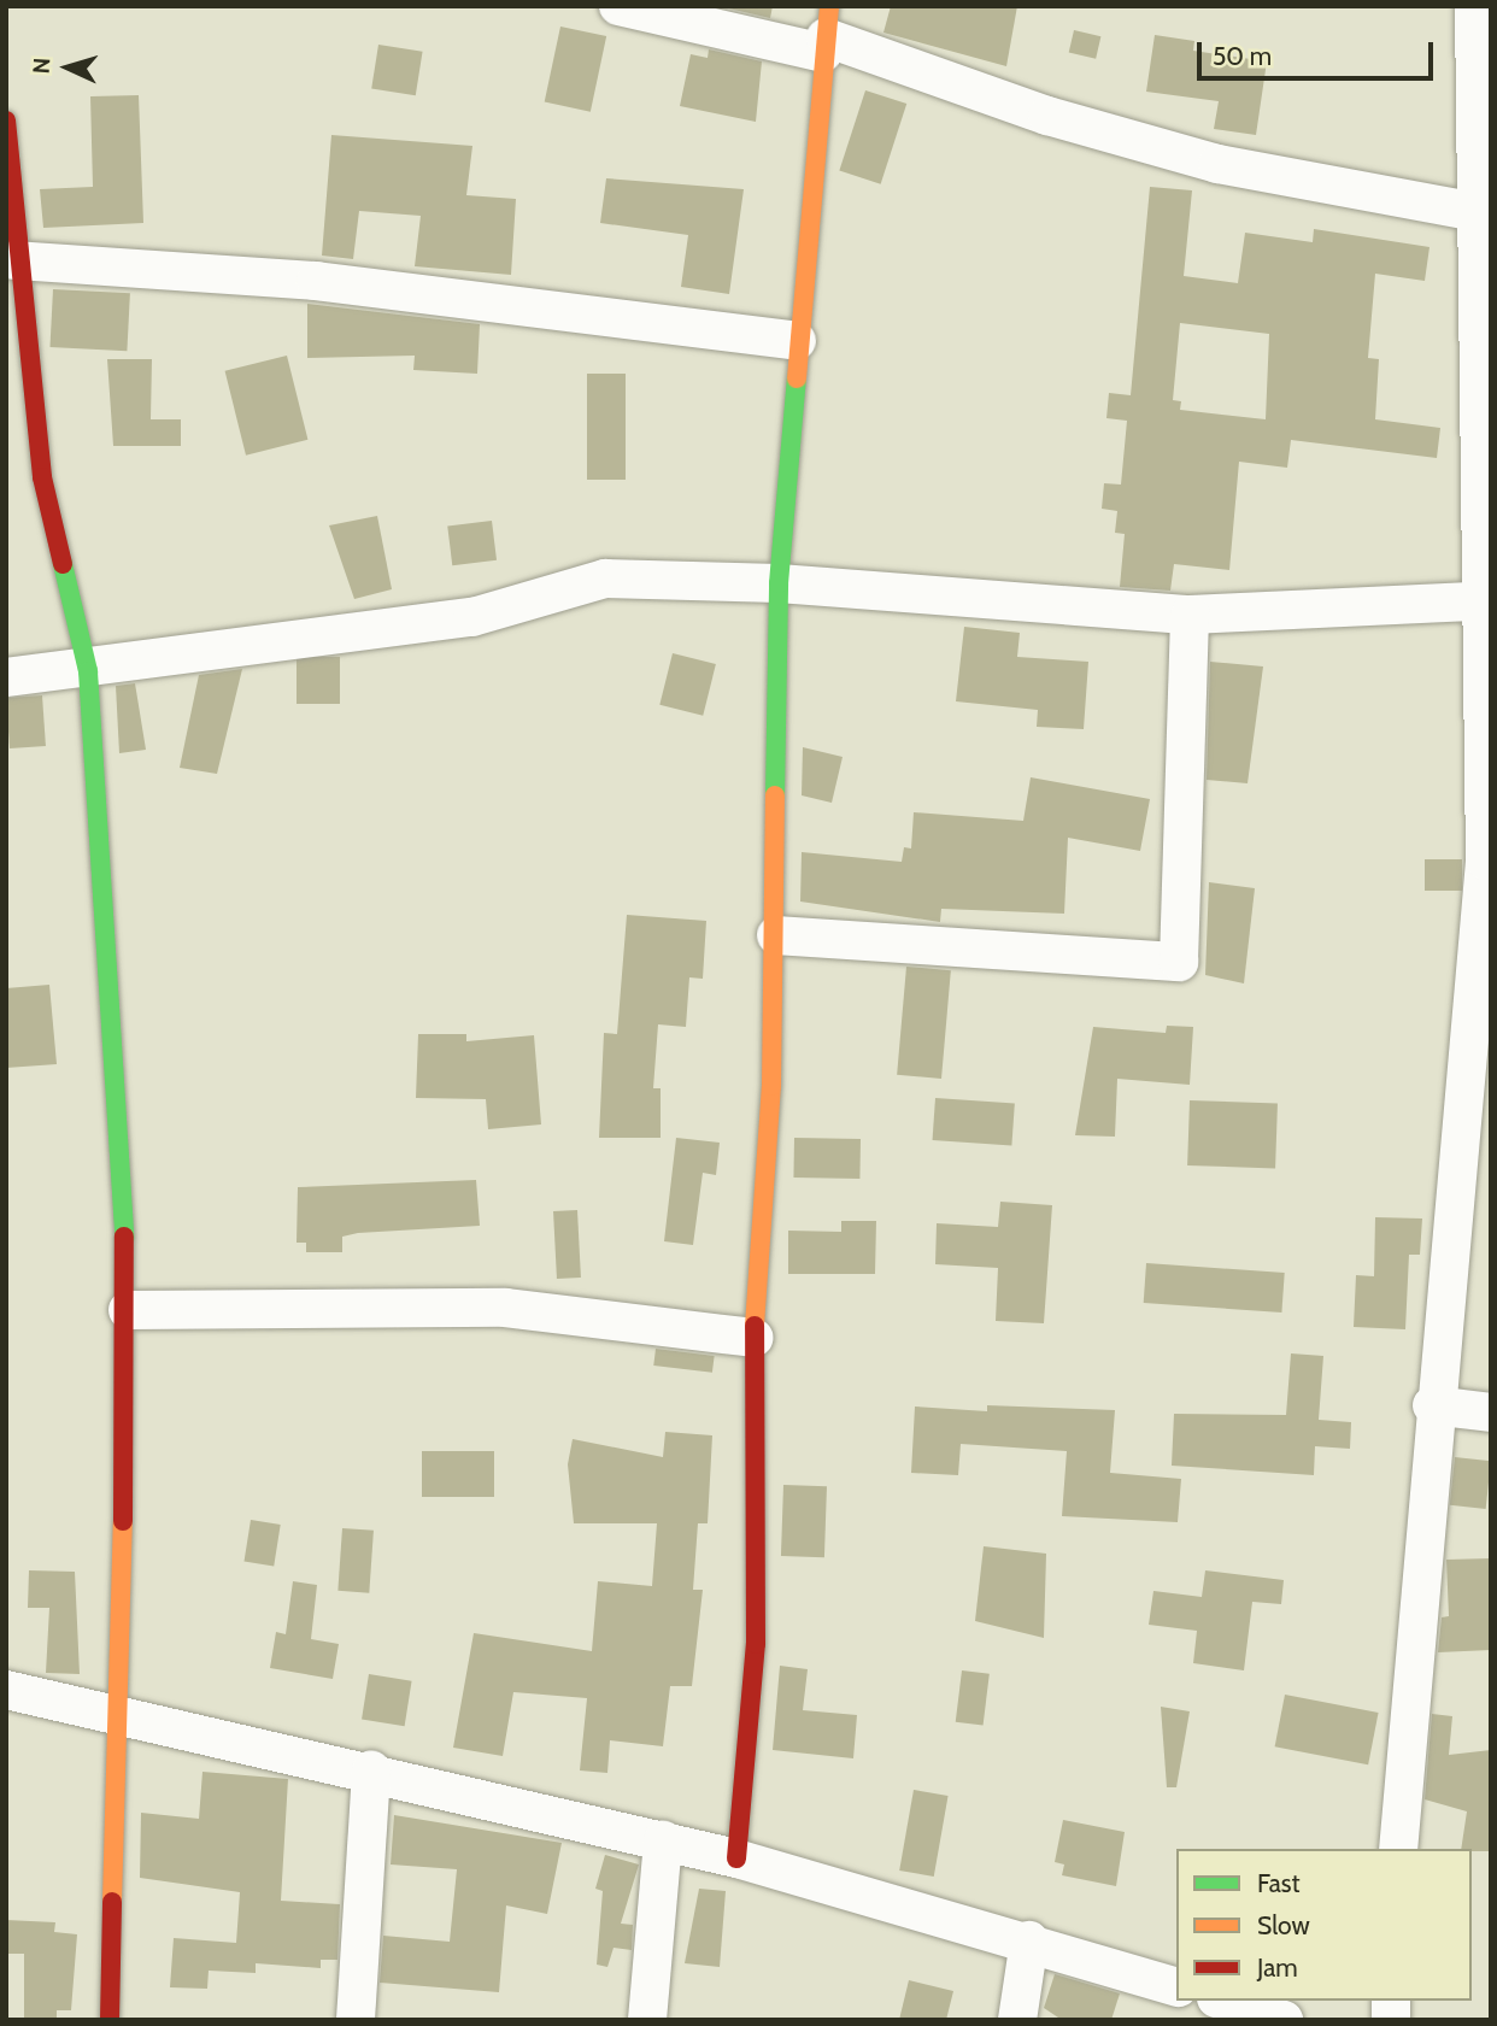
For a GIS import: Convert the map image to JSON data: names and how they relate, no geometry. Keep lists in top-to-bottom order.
{
  "legend": ["Fast", "Slow", "Jam"],
  "scale_bar": "50 m",
  "north": "left"
}
